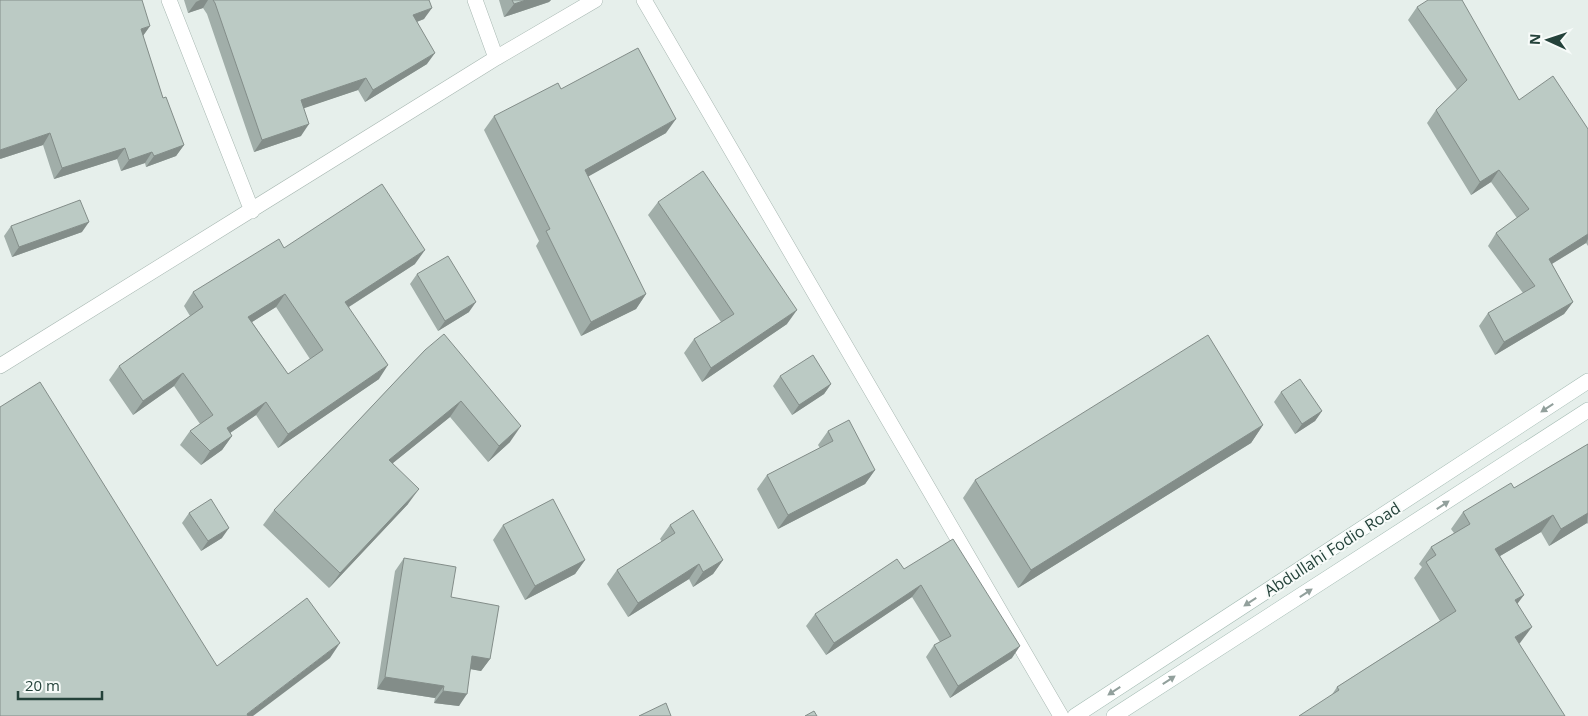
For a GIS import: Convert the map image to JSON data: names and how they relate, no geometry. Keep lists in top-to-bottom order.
{
  "streets": {
    "street": ["Abdullahi Fodio Road"]
  },
  "scale_bar": "20 m",
  "north": "left"
}
